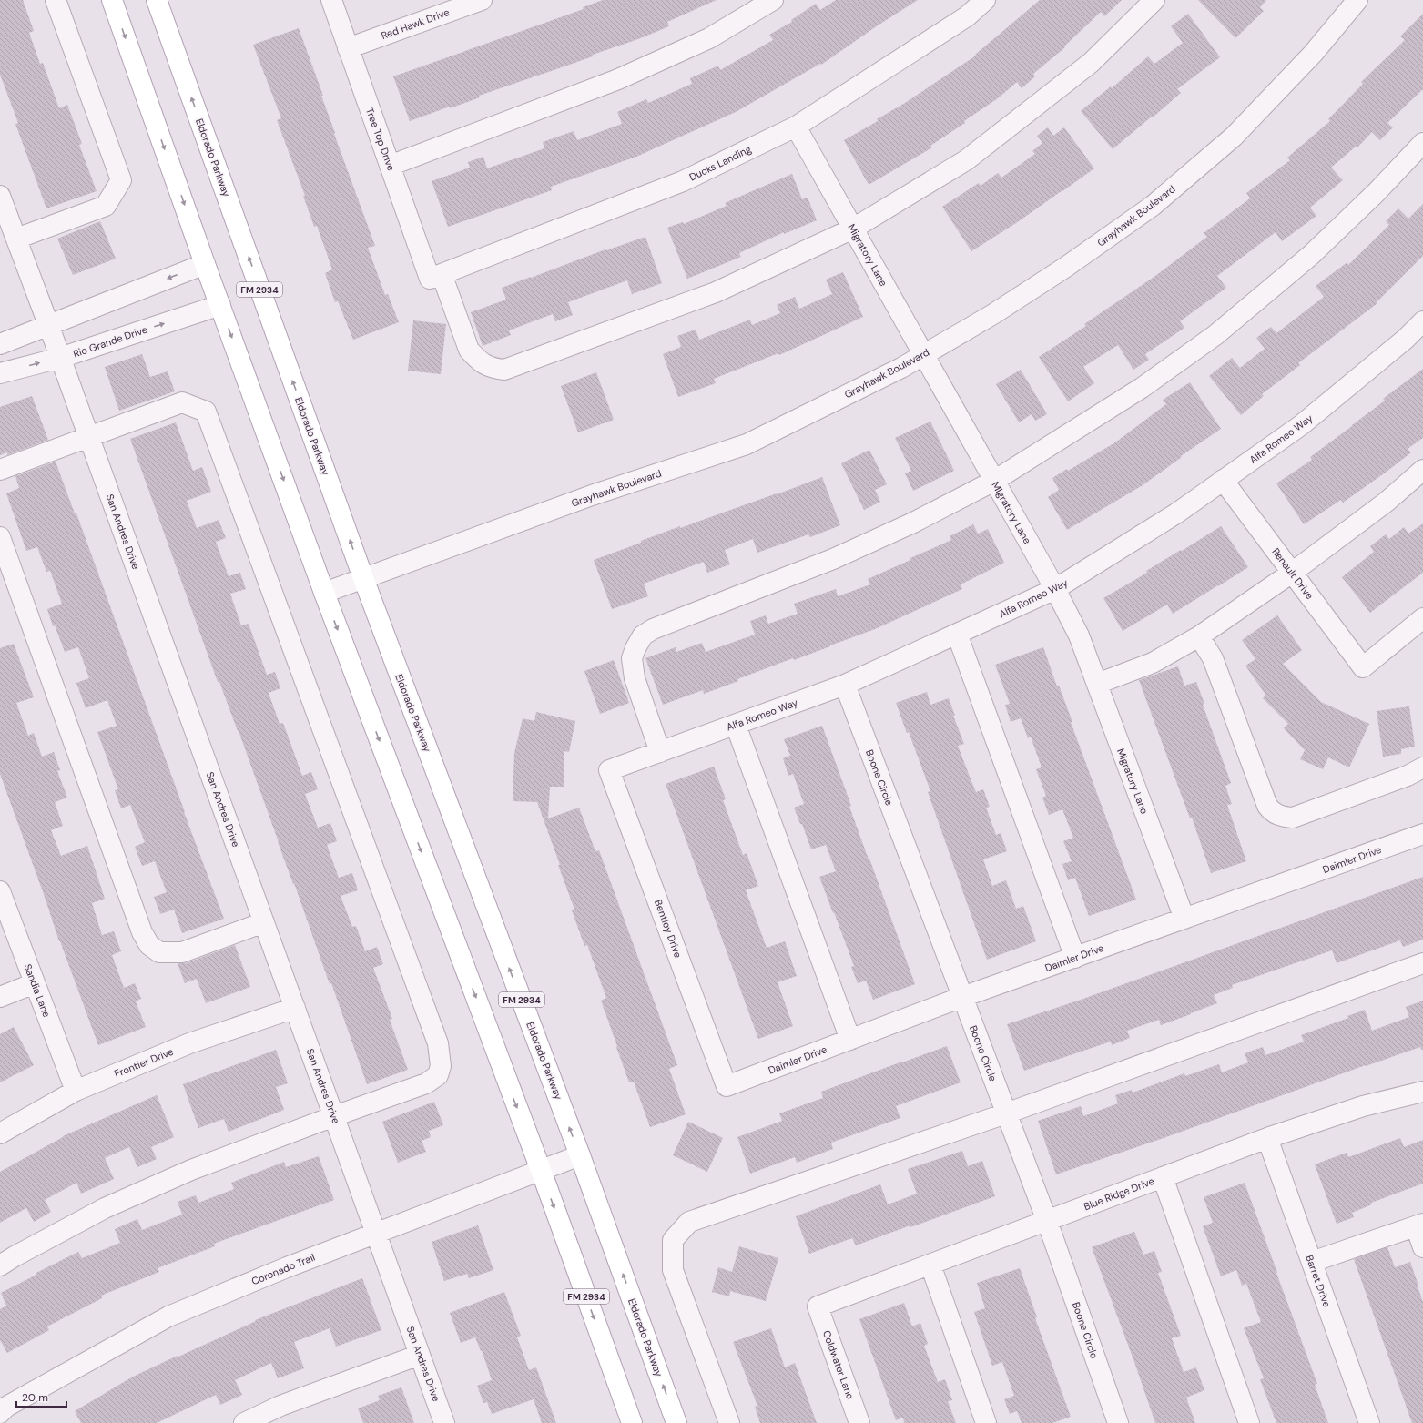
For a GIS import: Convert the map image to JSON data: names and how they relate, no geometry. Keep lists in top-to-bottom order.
{
  "streets": {
    "main road": ["Eldorado Parkway", "FM 2934"],
    "street": [
      "Red Hawk Drive",
      "Tree Top Drive",
      "Ducks Landing",
      "Grayhawk Boulevard",
      "Migratory Lane",
      "Rio Grande Drive",
      "Alfa Romeo Way",
      "San Andres Drive",
      "Renault Drive",
      "Boone Circle",
      "Daimler Drive",
      "Bentley Drive",
      "Sandia Lane",
      "Frontier Drive",
      "Blue Ridge Drive",
      "Coronado Trail",
      "Barret Drive",
      "Coldwater Lane"
    ]
  },
  "crossings": [
    ["Red Hawk Drive", "Tree Top Drive"],
    ["Tree Top Drive", "Ducks Landing"],
    ["Tree Top Drive", "Migratory Lane"],
    ["Eldorado Parkway", "Grayhawk Boulevard"],
    ["Eldorado Parkway", "Coronado Trail"],
    ["Ducks Landing", "Migratory Lane"],
    ["Grayhawk Boulevard", "Migratory Lane"],
    ["Grayhawk Boulevard", "FM 2934"],
    ["Migratory Lane", "Alfa Romeo Way"],
    ["Migratory Lane", "Daimler Drive"],
    ["FM 2934", "Rio Grande Drive"],
    ["FM 2934", "Coronado Trail"],
    ["Rio Grande Drive", "San Andres Drive"],
    ["Alfa Romeo Way", "Renault Drive"],
    ["Alfa Romeo Way", "Boone Circle"],
    ["Alfa Romeo Way", "Bentley Drive"],
    ["San Andres Drive", "Frontier Drive"],
    ["San Andres Drive", "Coronado Trail"],
    ["Boone Circle", "Daimler Drive"],
    ["Boone Circle", "Blue Ridge Drive"],
    ["Daimler Drive", "Bentley Drive"],
    ["Sandia Lane", "Frontier Drive"],
    ["Blue Ridge Drive", "Barret Drive"],
    ["Blue Ridge Drive", "Coldwater Lane"]
  ],
  "scale_bar": "20 m"
}
